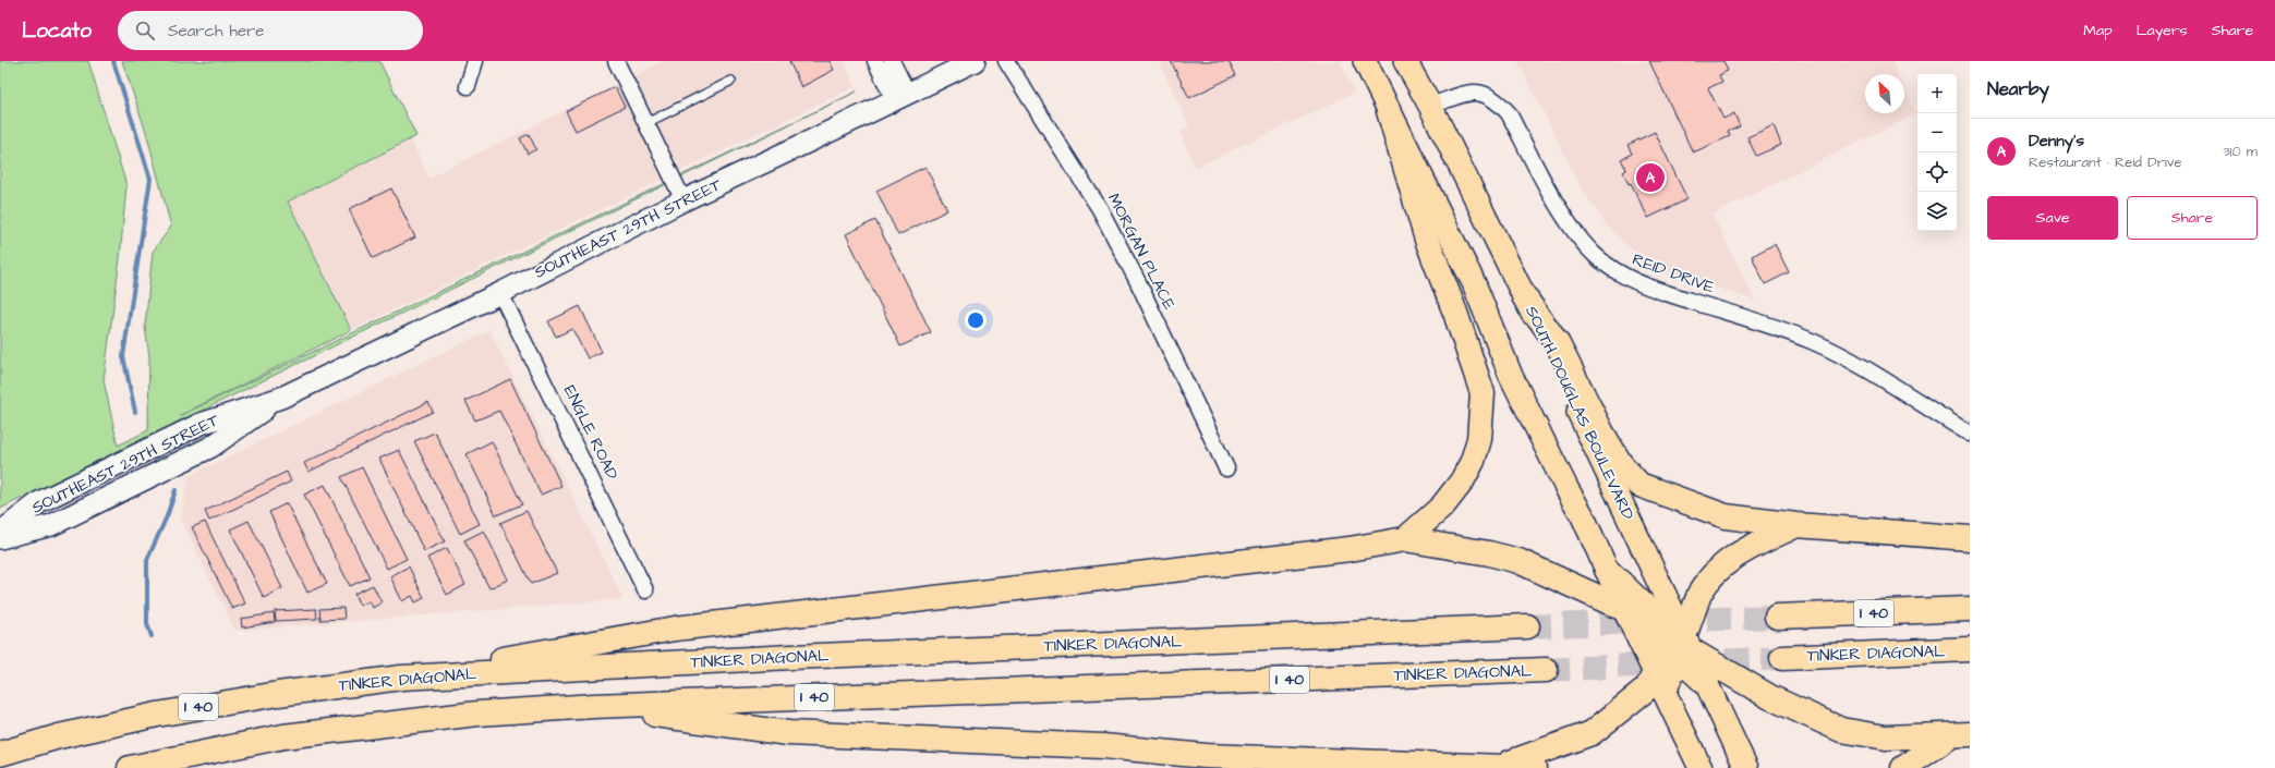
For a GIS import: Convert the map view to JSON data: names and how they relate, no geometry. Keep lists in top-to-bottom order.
{
  "streets": {
    "highway": ["I 40", "TINKER DIAGONAL"],
    "main road": ["SOUTHEAST 29TH STREET", "SOUTH DOUGLAS BOULEVARD"],
    "street": ["MORGAN PLACE", "REID DRIVE", "ENGLE ROAD"]
  },
  "crossings": [
    ["SOUTHEAST 29TH STREET", "ENGLE ROAD"],
    ["REID DRIVE", "SOUTH DOUGLAS BOULEVARD"]
  ],
  "north": "top left",
  "page": {
    "header": "Locato",
    "search": "Search here",
    "nav": ["Map", "Layers", "Share"],
    "heading": "Nearby",
    "map_buttons": ["+", "−"],
    "list": [
      {
        "mark": "A",
        "name": "Denny's",
        "note": "Restaurant · Reid Drive",
        "value": "310 m"
      }
    ],
    "pins": "A",
    "buttons": ["Save", "Share"]
  }
}
